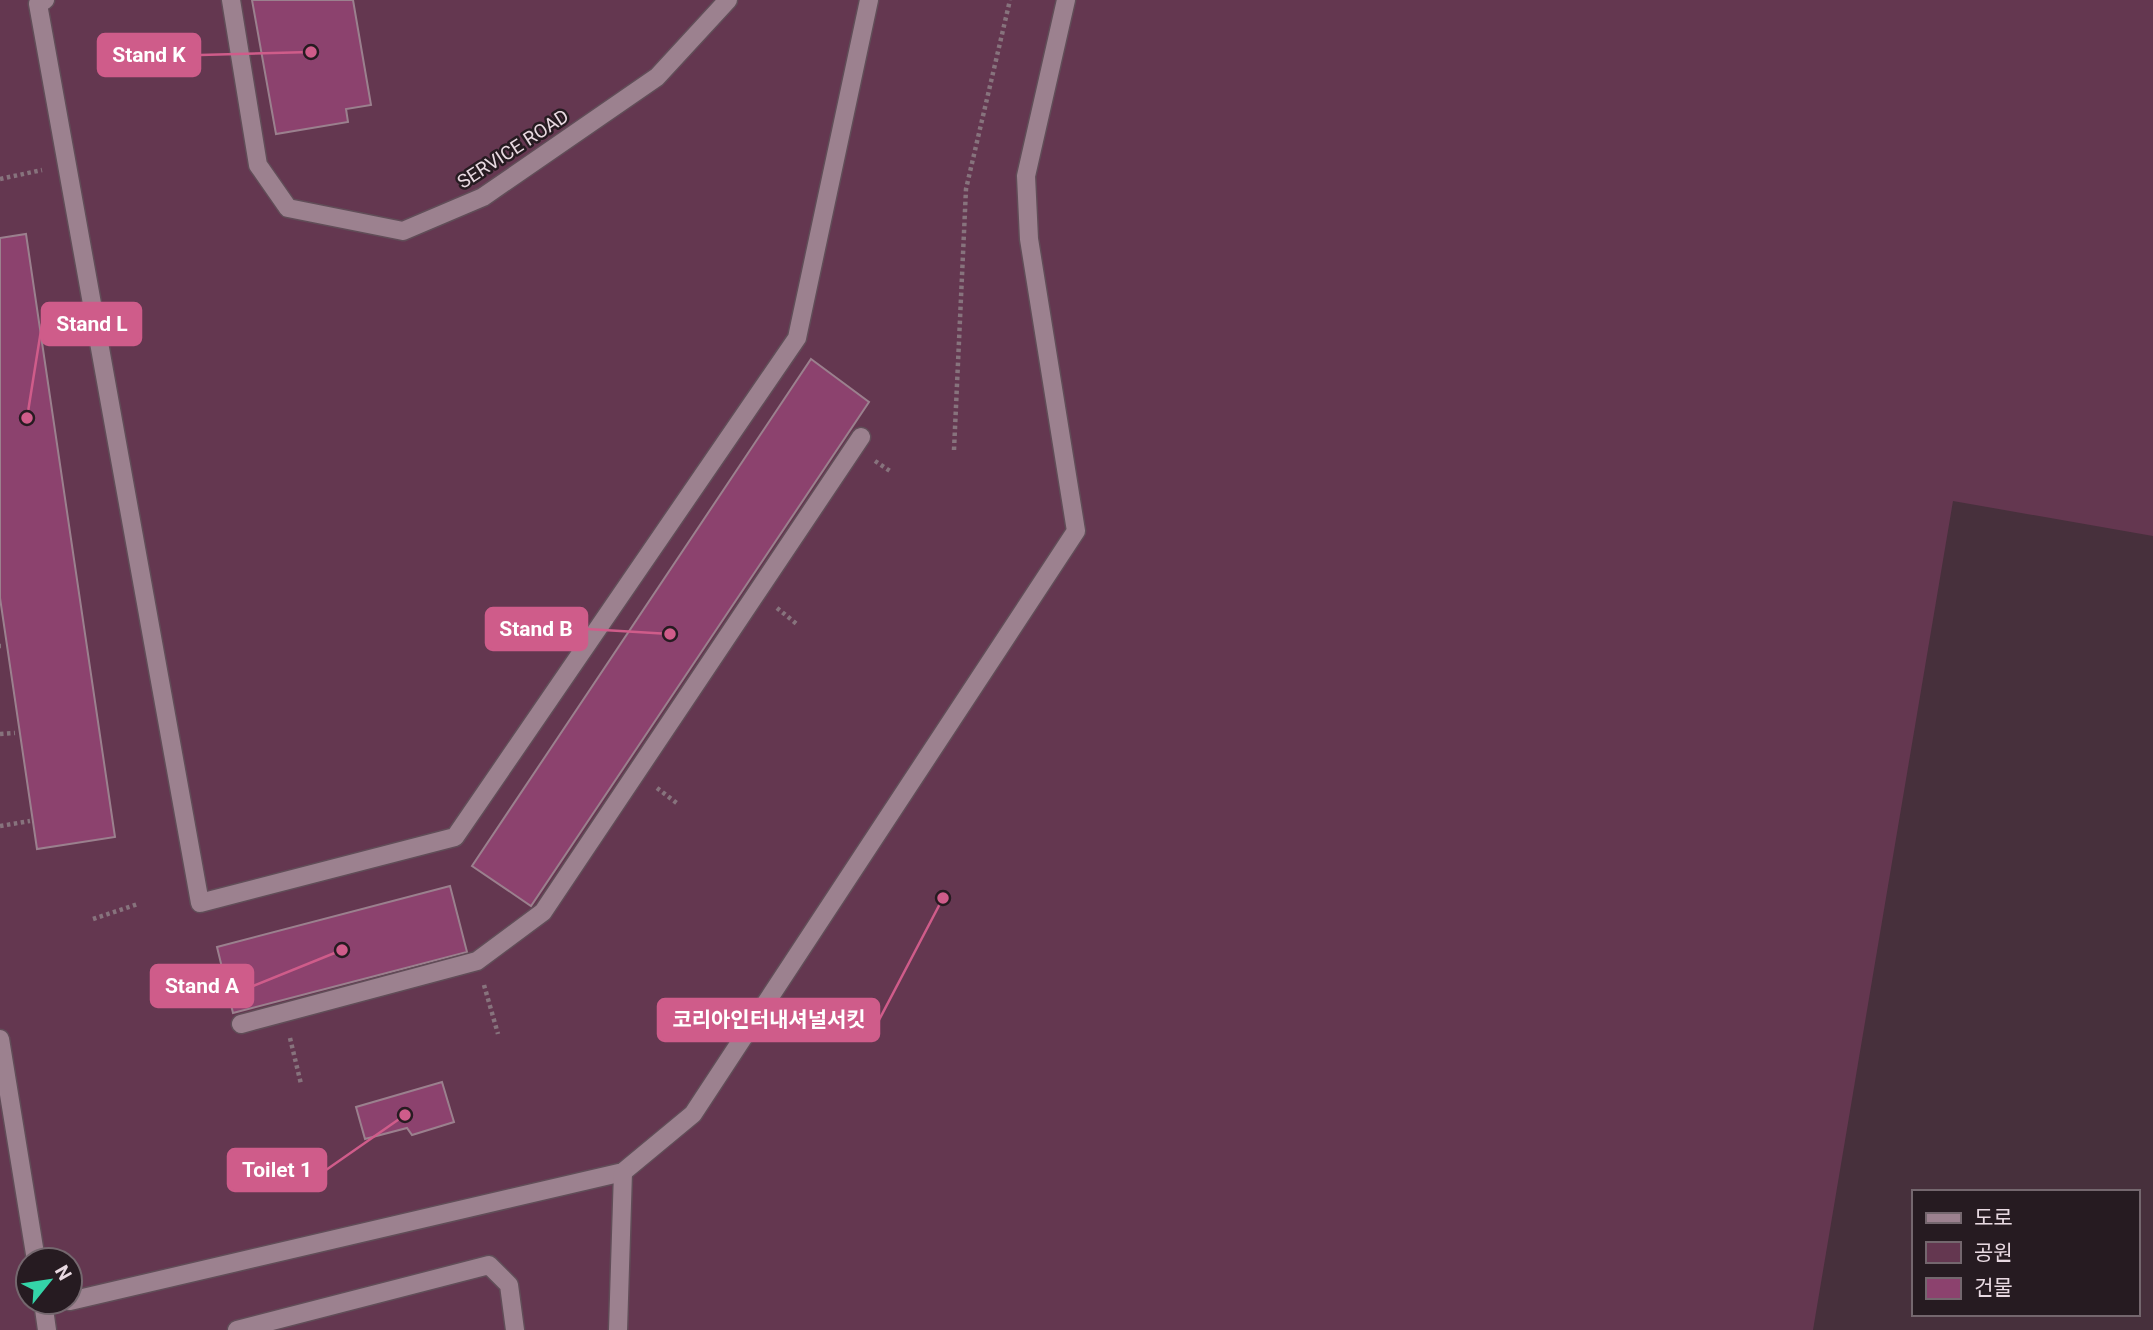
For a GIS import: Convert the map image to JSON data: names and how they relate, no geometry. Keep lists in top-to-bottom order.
{
  "streets": {
    "street": ["SERVICE ROAD"]
  },
  "places": [
    "Stand K",
    "Stand L",
    "Stand B",
    "코리아인터내셔널서킷",
    "Stand A",
    "Toilet 1"
  ],
  "legend": ["도로", "공원", "건물"],
  "north": "top right"
}
